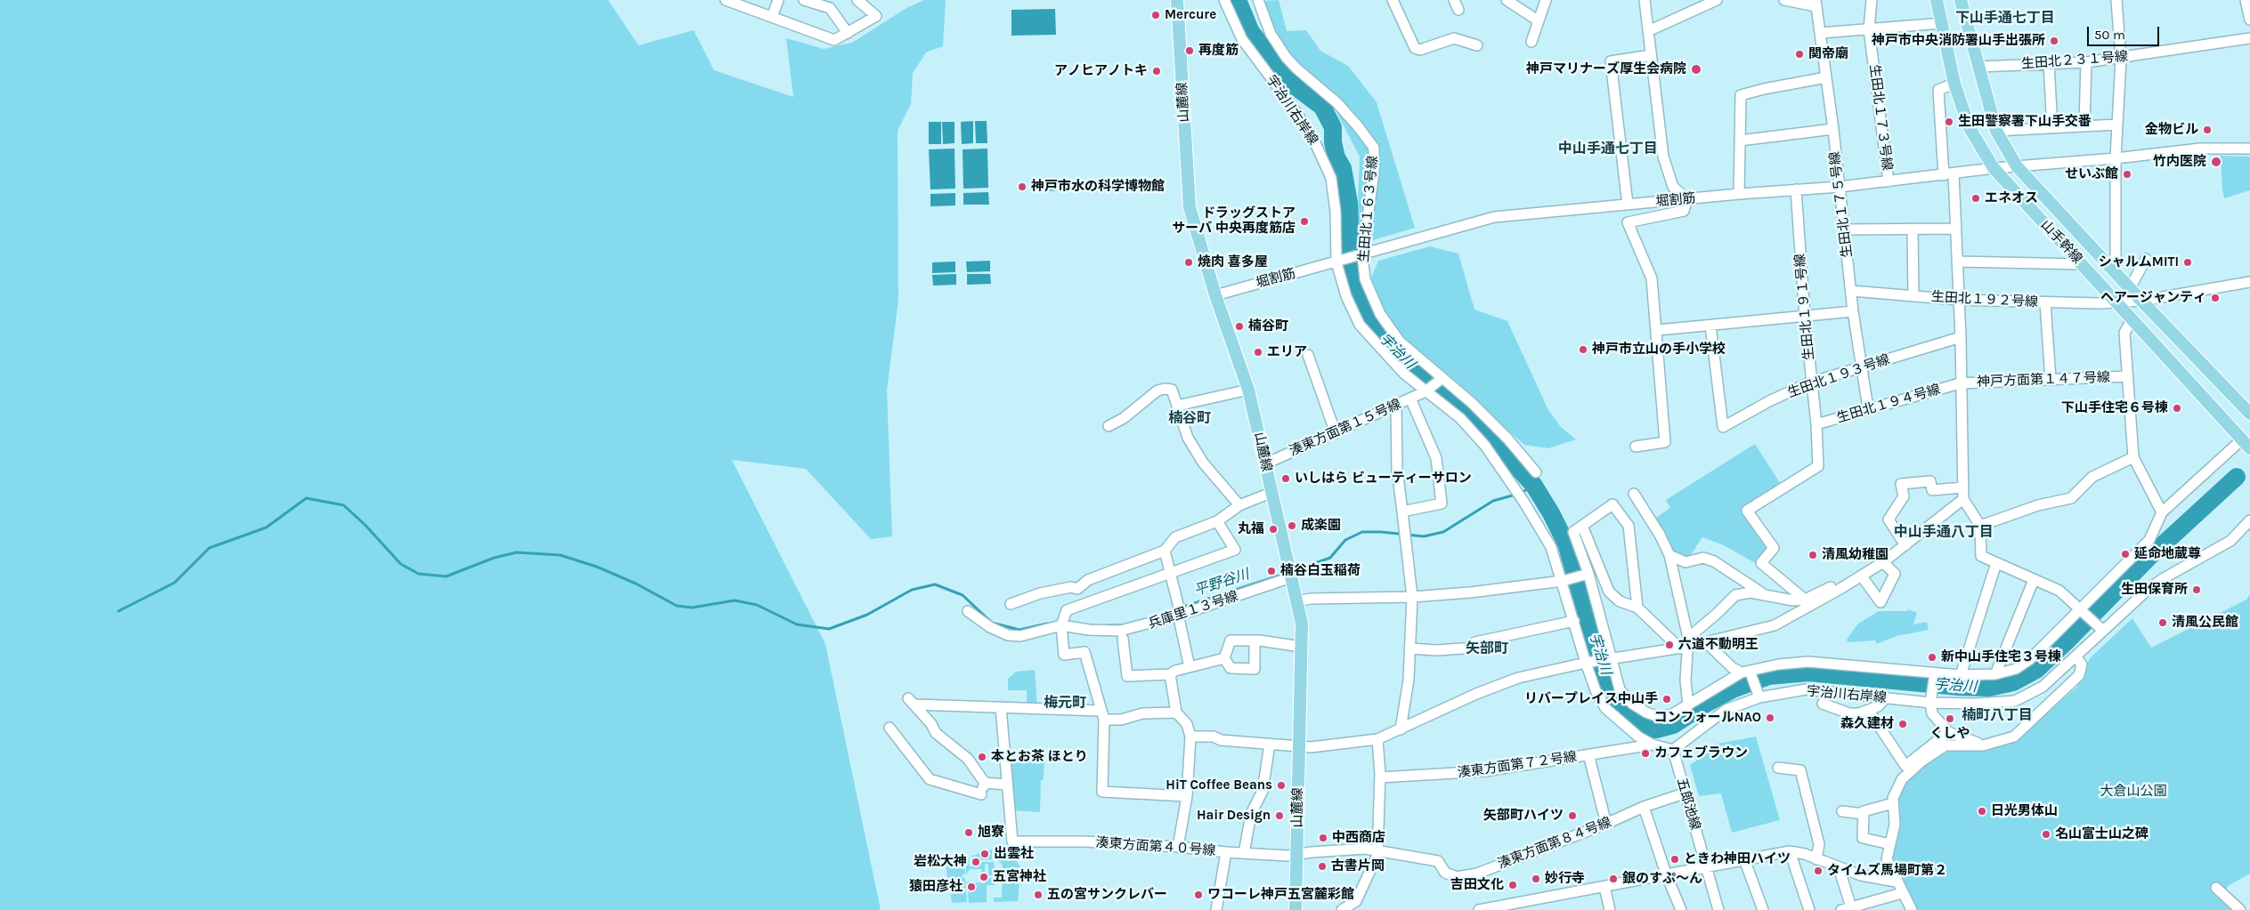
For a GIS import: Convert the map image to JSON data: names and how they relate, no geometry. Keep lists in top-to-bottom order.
{
  "streets": {
    "main road": ["山麓線", "山手幹線"],
    "street": [
      "生田北２３１号線",
      "宇治川右岸線",
      "生田北１７３号線",
      "堀割筋",
      "生田北１７５号線",
      "生田北１６３号線",
      "生田北１９２号線",
      "生田北１９１号線",
      "生田北１９３号線",
      "神戸方面第１４７号線",
      "生田北１９４号線",
      "湊東方面第１５号線",
      "兵庫里１３号線",
      "湊東方面第７２号線",
      "五郎池線",
      "湊東方面第８４号線",
      "湊東方面第４０号線"
    ]
  },
  "crossings": [
    ["生田北２３１号線", "山手幹線"],
    ["山麓線", "堀割筋"],
    ["山麓線", "湊東方面第１５号線"],
    ["山麓線", "兵庫里１３号線"],
    ["山麓線", "湊東方面第８４号線"],
    ["山麓線", "湊東方面第４０号線"],
    ["宇治川右岸線", "堀割筋"],
    ["宇治川右岸線", "湊東方面第１５号線"],
    ["宇治川右岸線", "五郎池線"],
    ["生田北１７３号線", "堀割筋"],
    ["堀割筋", "生田北１７５号線"],
    ["堀割筋", "生田北１６３号線"],
    ["堀割筋", "山手幹線"],
    ["堀割筋", "生田北１９１号線"],
    ["生田北１７５号線", "生田北１９２号線"],
    ["生田北１７５号線", "生田北１９３号線"],
    ["生田北１７５号線", "生田北１９４号線"],
    ["生田北１６３号線", "湊東方面第１５号線"],
    ["山手幹線", "生田北１９２号線"],
    ["生田北１９１号線", "生田北１９３号線"],
    ["生田北１９１号線", "生田北１９４号線"],
    ["神戸方面第１４７号線", "生田北１９４号線"],
    ["五郎池線", "湊東方面第８４号線"],
    ["湊東方面第８４号線", "湊東方面第４０号線"]
  ],
  "districts": [
    "下山手通七丁目",
    "中山手通七丁目",
    "楠谷町",
    "中山手通八丁目",
    "矢部町",
    "梅元町",
    "楠町八丁目"
  ],
  "water": ["宇治川", "平野谷川"],
  "parks": ["大倉山公園"],
  "places": [
    "Mercure",
    "神戸市中央消防署山手出張所",
    "再度筋",
    "関帝廟",
    "神戸マリナーズ厚生会病院",
    "アノヒアノトキ",
    "生田警察署下山手交番",
    "金物ビル",
    "竹内医院",
    "せいぶ館",
    "神戸市水の科学博物館",
    "エネオス",
    "ドラッグストア サーバ 中央再度筋店",
    "焼肉 喜多屋",
    "シャルムMITI",
    "ヘアージャンティ",
    "楠谷町",
    "神戸市立山の手小学校",
    "エリア",
    "下山手住宅６号棟",
    "いしはら ビューティーサロン",
    "成楽園",
    "丸福",
    "延命地蔵尊",
    "清風幼稚園",
    "楠谷白玉稲荷",
    "生田保育所",
    "清風公民館",
    "六道不動明王",
    "新中山手住宅３号棟",
    "リバープレイス中山手",
    "コンフォールNAO",
    "くしや",
    "森久建材",
    "カフェブラウン",
    "本とお茶 ほとり",
    "HiT Coffee Beans",
    "日光男体山",
    "Hair Design",
    "矢部町ハイツ",
    "旭寮",
    "名山富士山之碑",
    "中西商店",
    "出雲社",
    "ときわ神田ハイツ",
    "岩松大神",
    "古書片岡",
    "タイムズ馬場町第２",
    "五宮神社",
    "妙行寺",
    "銀のすぷ〜ん",
    "吉田文化",
    "猿田彦社",
    "五の宮サンクレバー",
    "ワコーレ神戸五宮麓彩館"
  ],
  "scale_bar": "50 m"
}
